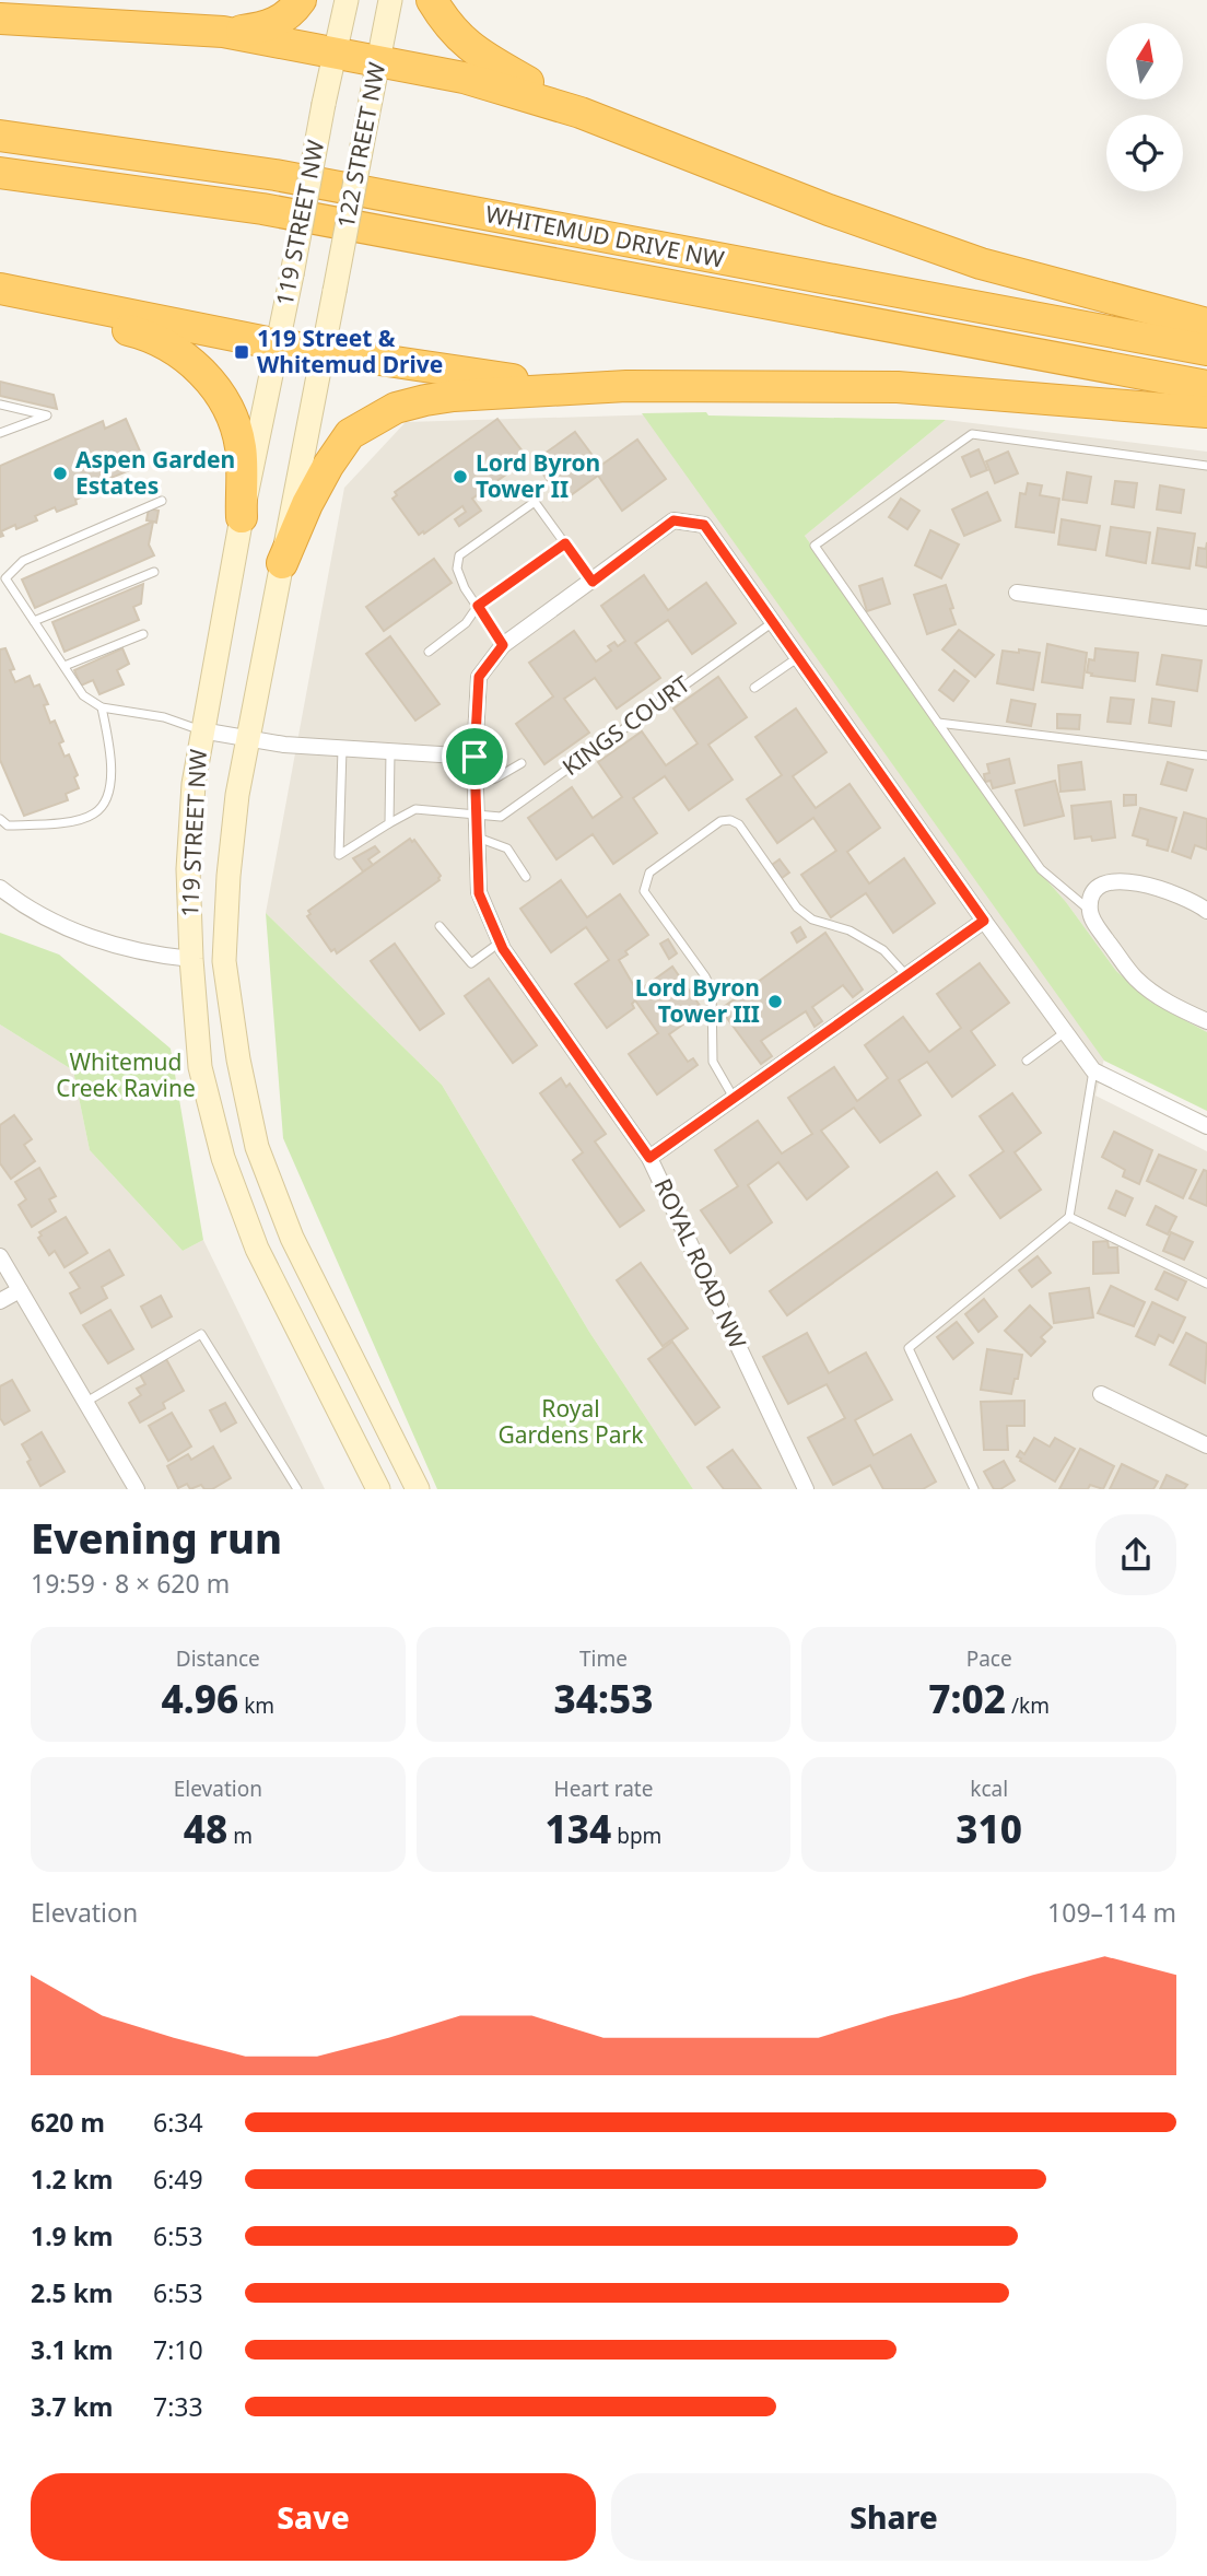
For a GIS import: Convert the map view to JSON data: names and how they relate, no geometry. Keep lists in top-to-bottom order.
{
  "streets": {
    "highway": ["WHITEMUD DRIVE NW"],
    "main road": ["122 STREET NW", "119 STREET NW"],
    "street": ["ROYAL ROAD NW"],
    "lane": ["KINGS COURT"]
  },
  "crossings": [
    ["122 STREET NW", "119 STREET NW"],
    ["KINGS COURT", "ROYAL ROAD NW"]
  ],
  "parks": ["Whitemud Creek Ravine", "Royal Gardens Park"],
  "places": {
    "transit": ["119 Street & Whitemud Drive"],
    "other": ["Aspen Garden Estates", "Lord Byron Tower II", "Lord Byron Tower III"]
  },
  "north": "top",
  "page": {
    "heading": ["Evening run", "19:59 · 8 × 620 m"],
    "stats": [
      ["Distance", "4.96 km"],
      ["Time", "34:53"],
      ["Pace", "7:02 /km"],
      ["Elevation", "48 m"],
      ["Heart rate", "134 bpm"],
      ["kcal", "310"]
    ],
    "chart": ["Elevation", "109–114 m"],
    "list": [
      {
        "name": "620 m",
        "note": "6:34"
      },
      {
        "name": "1.2 km",
        "note": "6:49"
      },
      {
        "name": "1.9 km",
        "note": "6:53"
      },
      {
        "name": "2.5 km",
        "note": "6:53"
      },
      {
        "name": "3.1 km",
        "note": "7:10"
      },
      {
        "name": "3.7 km",
        "note": "7:33"
      }
    ],
    "buttons": ["Save", "Share"]
  }
}
